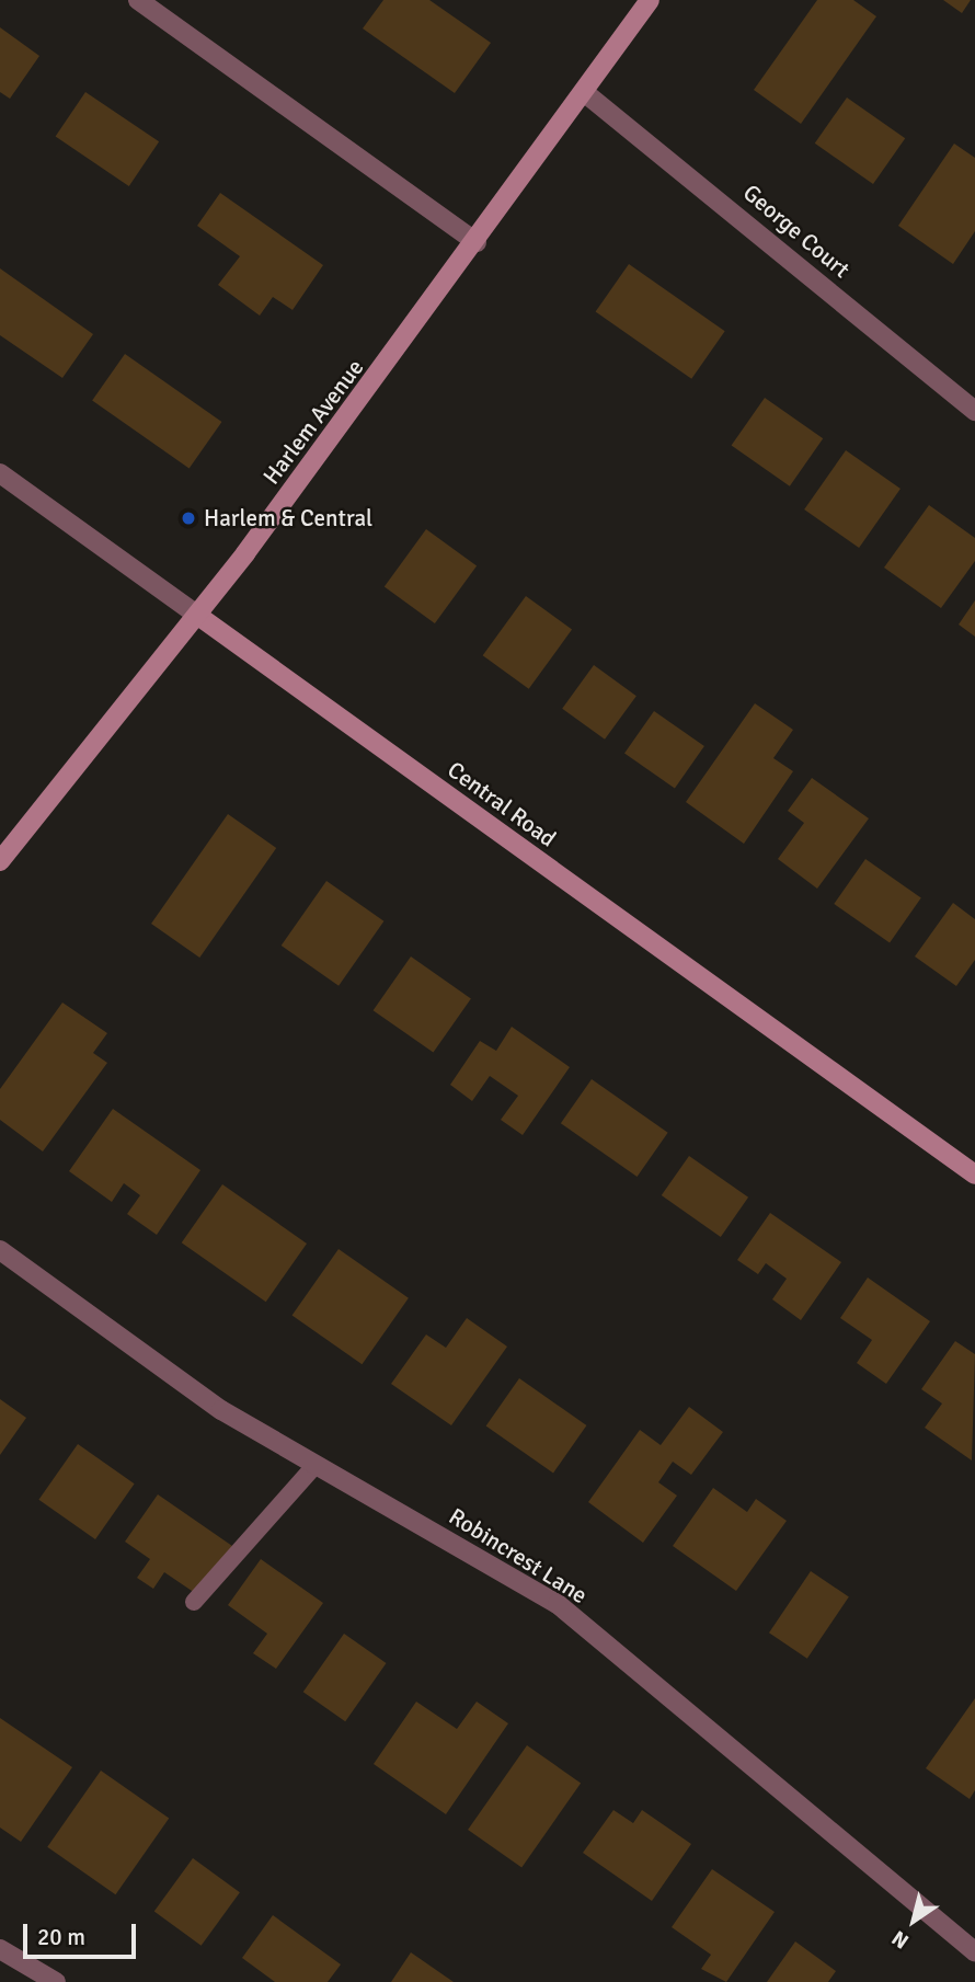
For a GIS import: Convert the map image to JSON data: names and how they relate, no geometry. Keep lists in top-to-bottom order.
{
  "streets": {
    "main road": ["Harlem Avenue", "Central Road"],
    "street": ["George Court", "Robincrest Lane"]
  },
  "crossings": [
    ["George Court", "Harlem Avenue"],
    ["Harlem Avenue", "Central Road"]
  ],
  "places": ["Harlem & Central"],
  "scale_bar": "20 m",
  "north": "bottom left"
}
